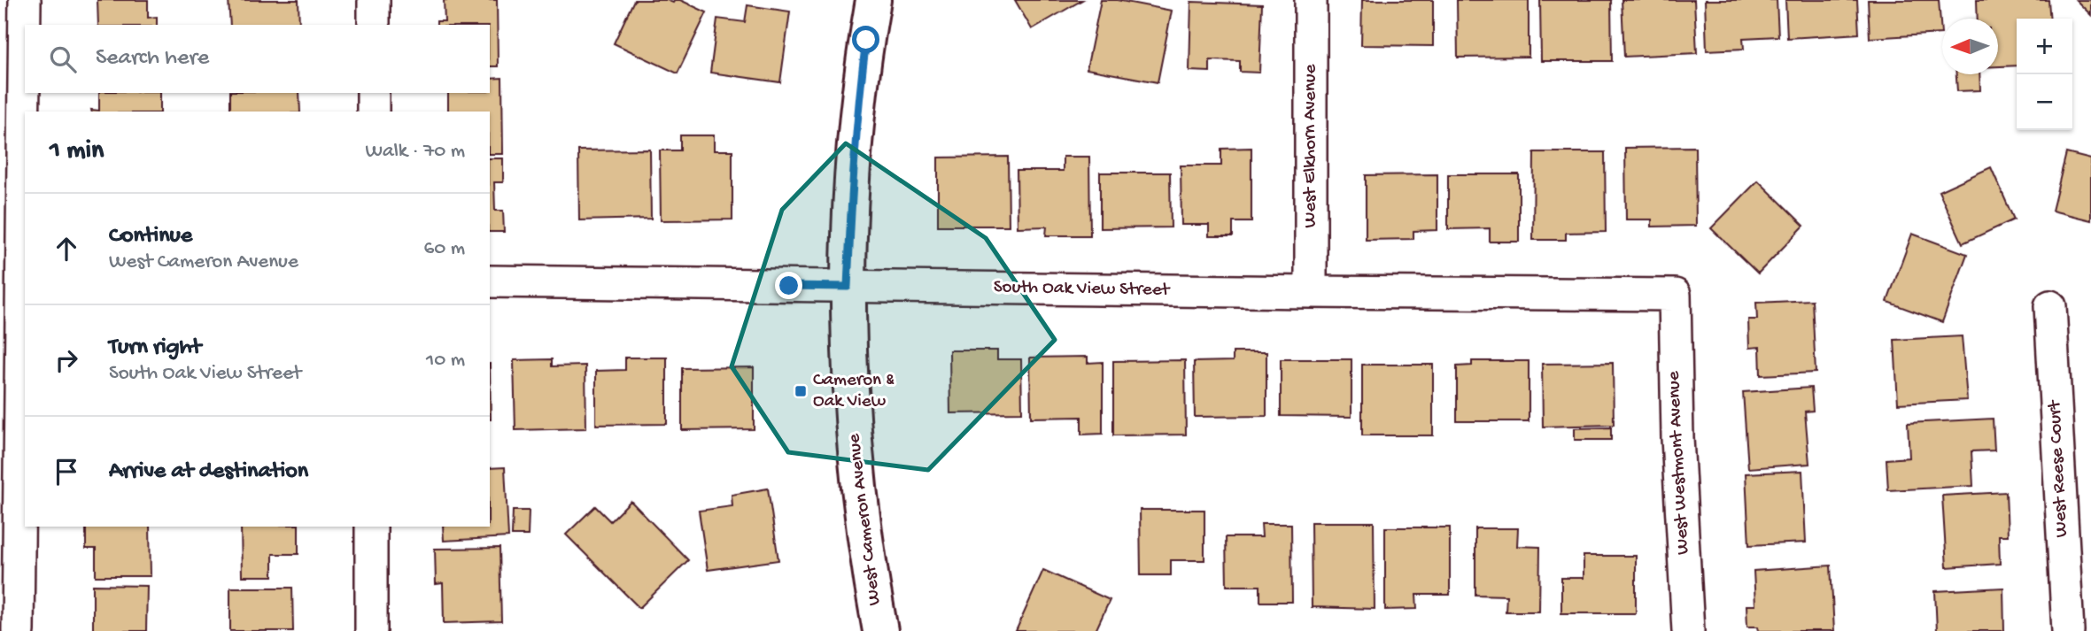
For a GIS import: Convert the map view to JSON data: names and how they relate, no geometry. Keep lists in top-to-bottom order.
{
  "streets": {
    "street": [
      "West Elkhorn Avenue",
      "South Oak View Street",
      "West Westmont Avenue",
      "West Reese Court",
      "West Cameron Avenue"
    ]
  },
  "crossings": [
    ["West Elkhorn Avenue", "South Oak View Street"],
    ["South Oak View Street", "West Westmont Avenue"],
    ["South Oak View Street", "West Cameron Avenue"]
  ],
  "places": {
    "transit": ["Cameron & Oak View"]
  },
  "north": "left",
  "page": {
    "map_buttons": ["+", "−"],
    "search": "Search here",
    "heading": ["1 min", "Walk · 70 m"],
    "list": [
      ["Continue", "West Cameron Avenue", "60 m"],
      ["Turn right", "South Oak View Street", "10 m"],
      "Arrive at destination"
    ]
  }
}
